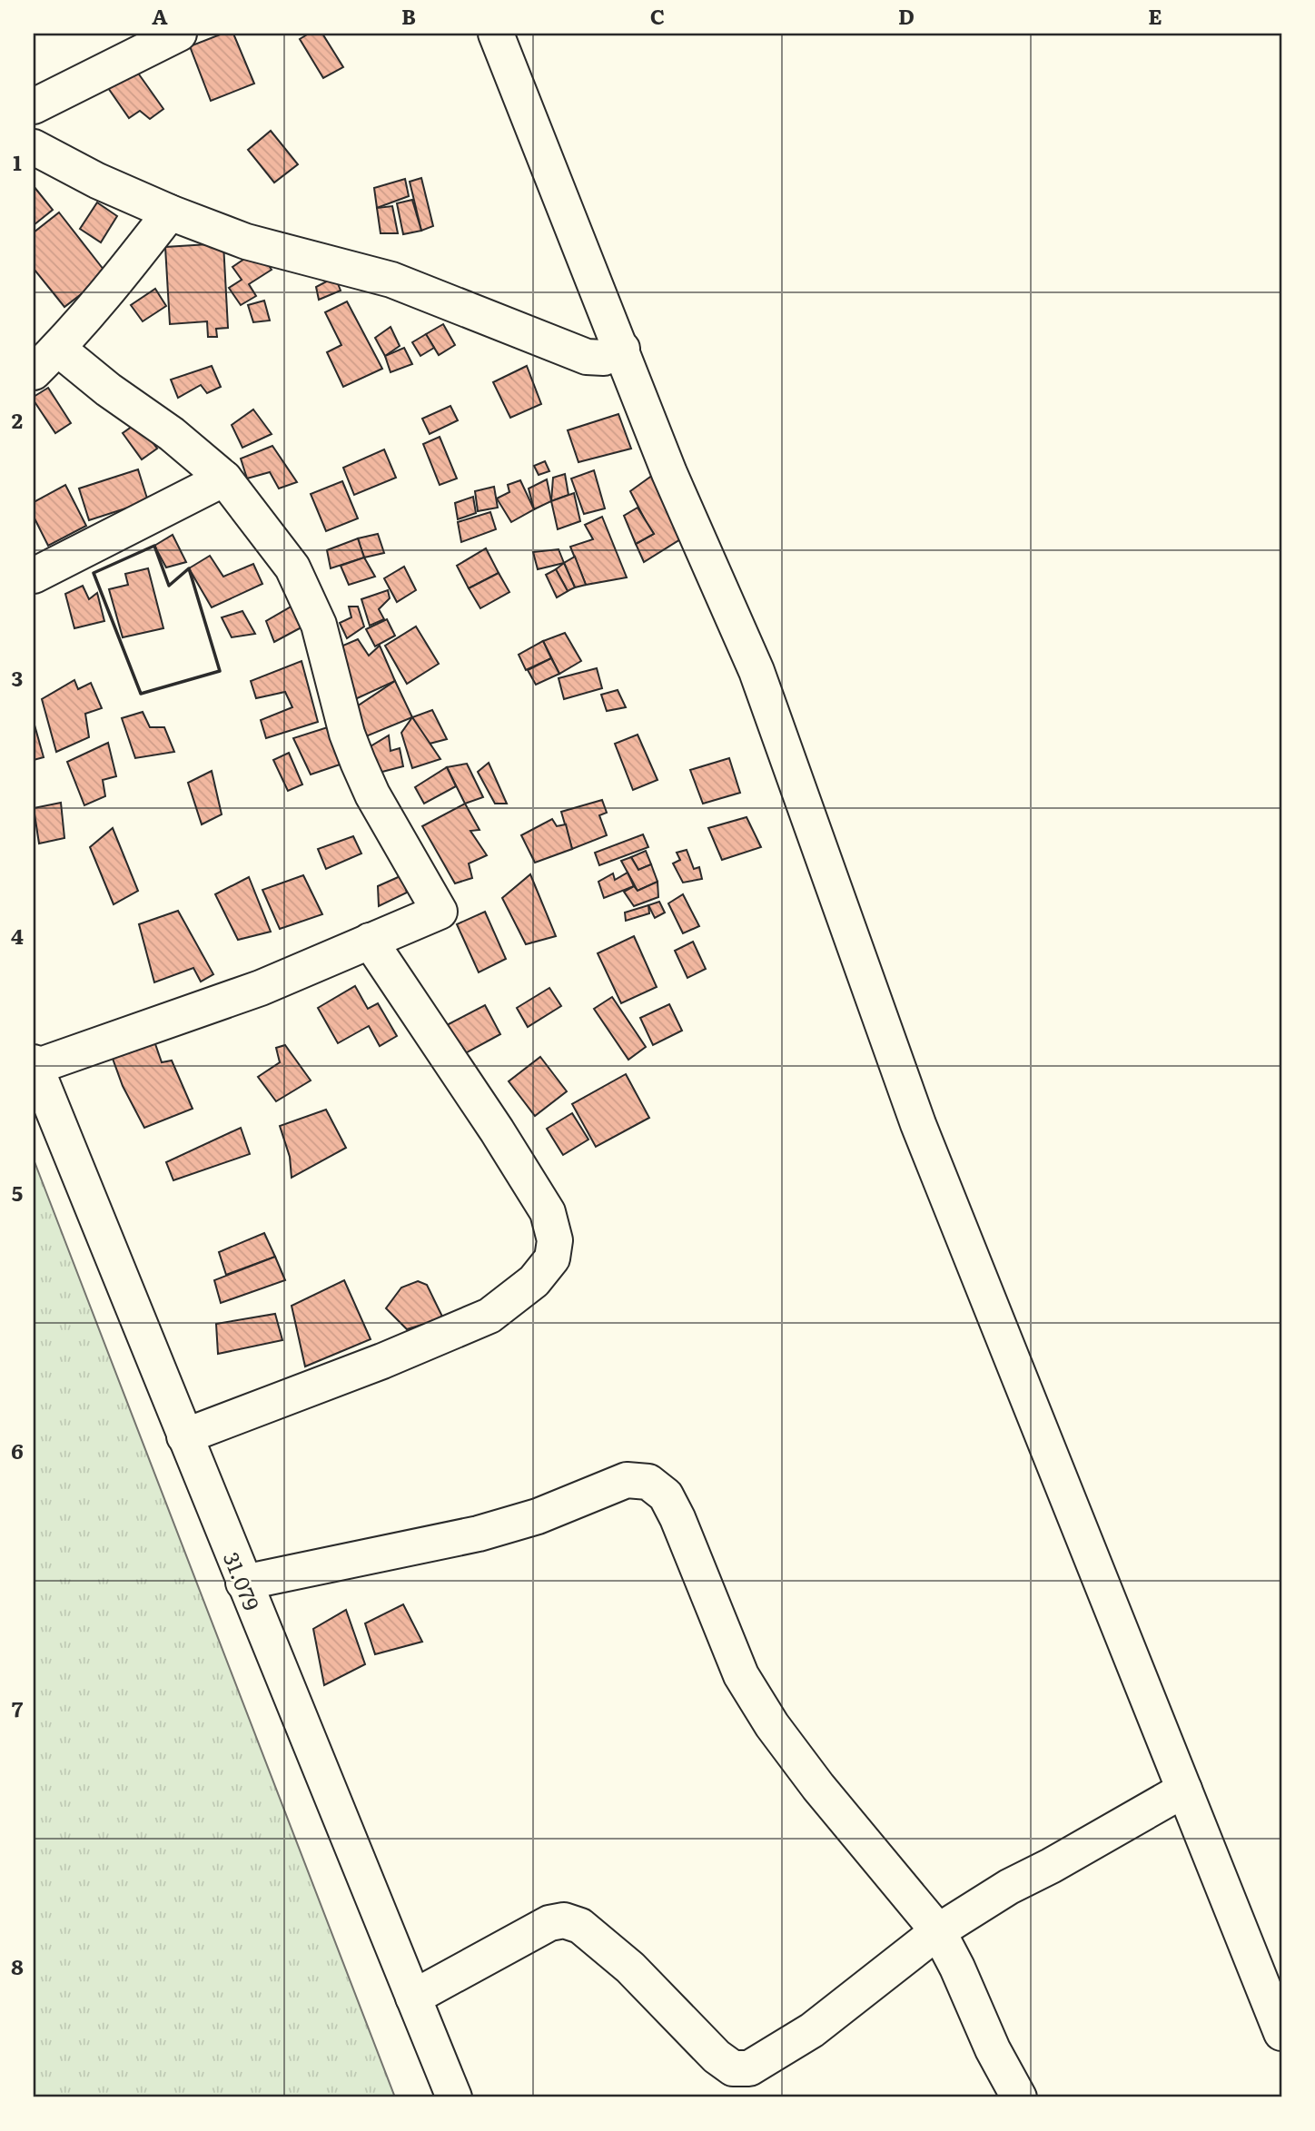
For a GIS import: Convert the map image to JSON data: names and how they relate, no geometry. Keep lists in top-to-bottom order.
{
  "streets": {
    "street": ["31.079"]
  },
  "grid": {
    "columns": [
      "A",
      "B",
      "C",
      "D",
      "E"
    ],
    "rows": [
      "1",
      "2",
      "3",
      "4",
      "5",
      "6",
      "7",
      "8"
    ]
  }
}
